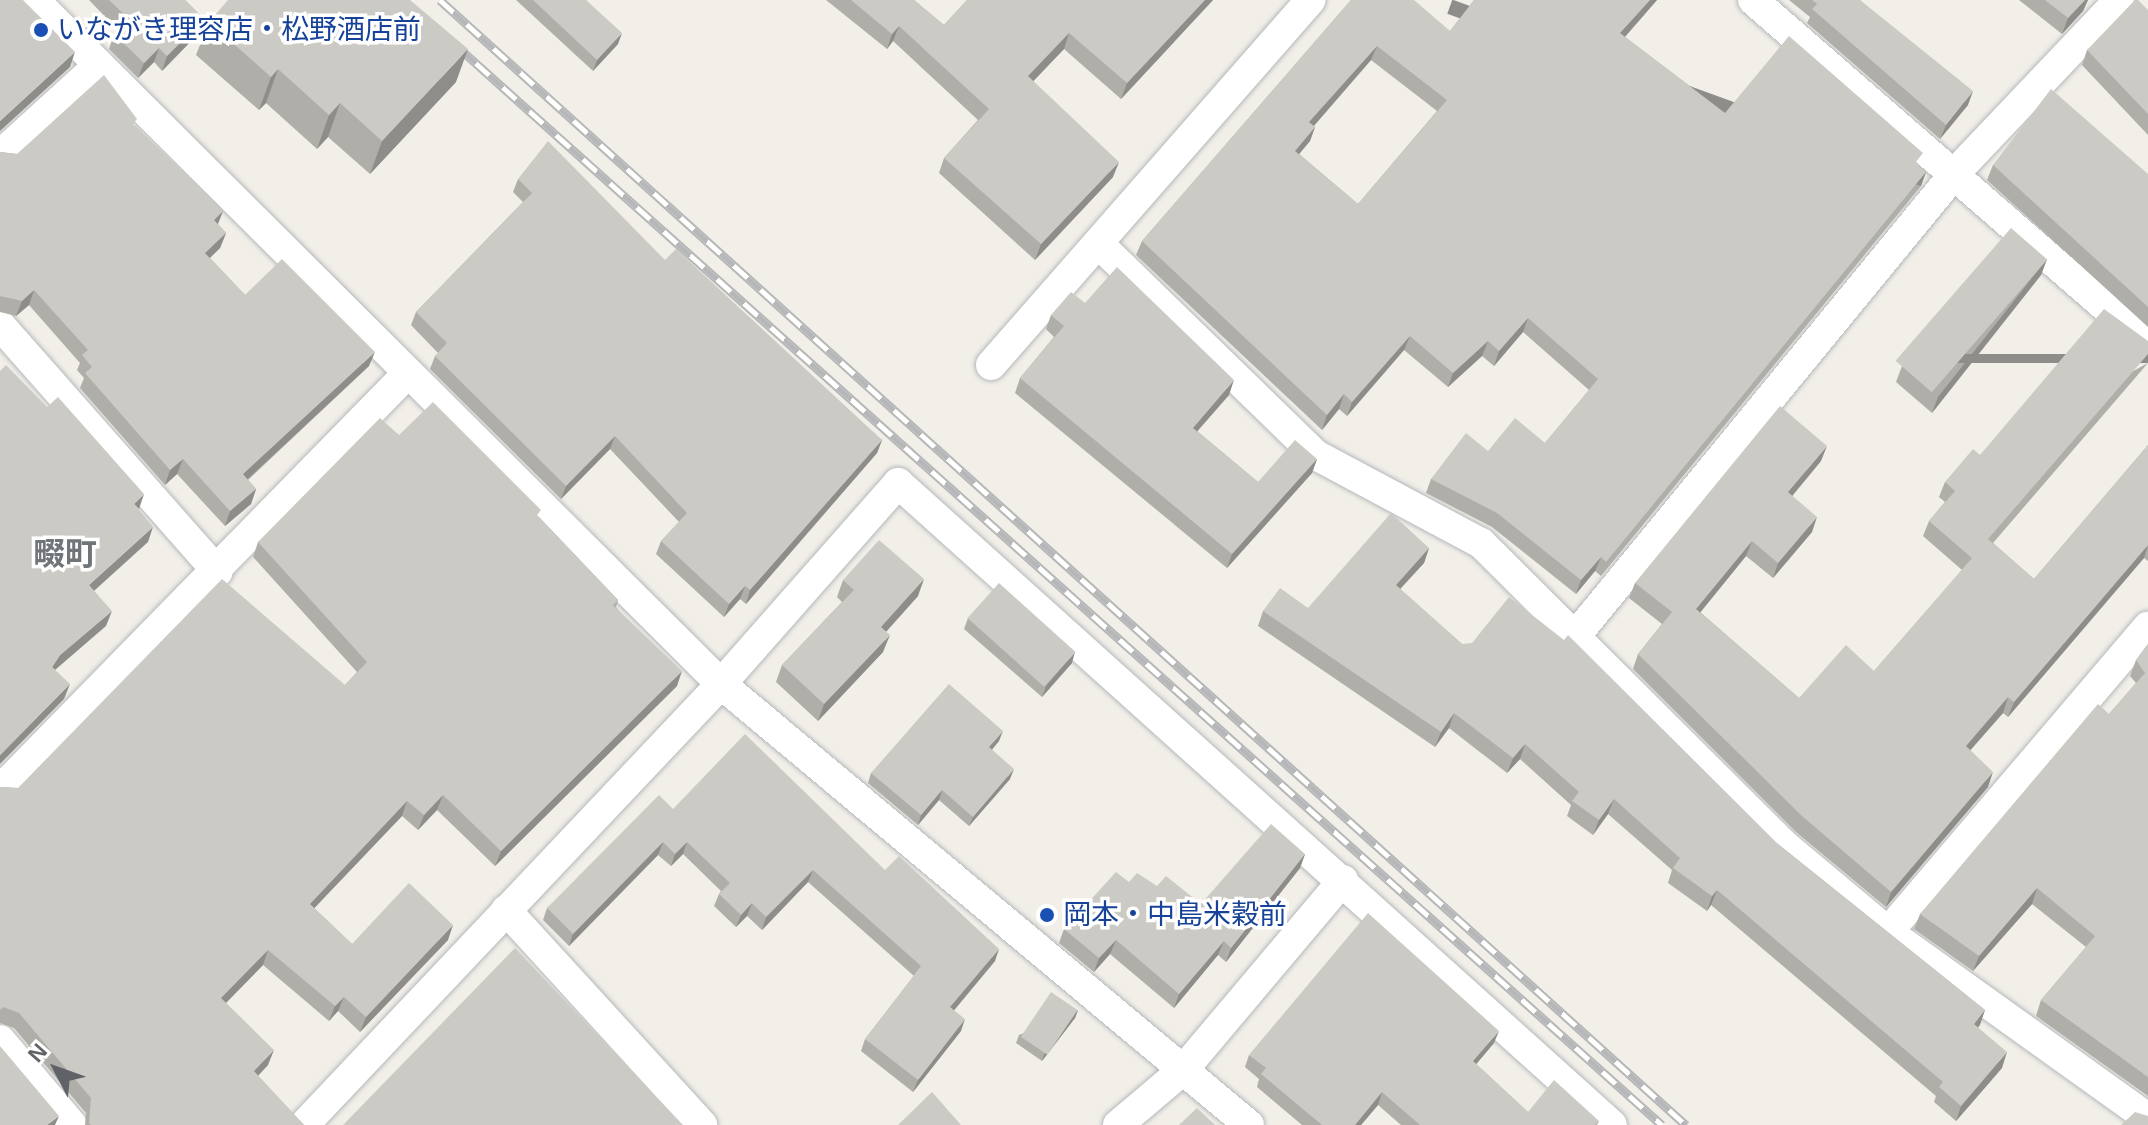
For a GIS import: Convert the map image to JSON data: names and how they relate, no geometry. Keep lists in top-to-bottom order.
{
  "districts": ["畷町"],
  "places": ["いながき理容店・松野酒店前", "岡本・中島米穀前"],
  "north": "top left"
}
